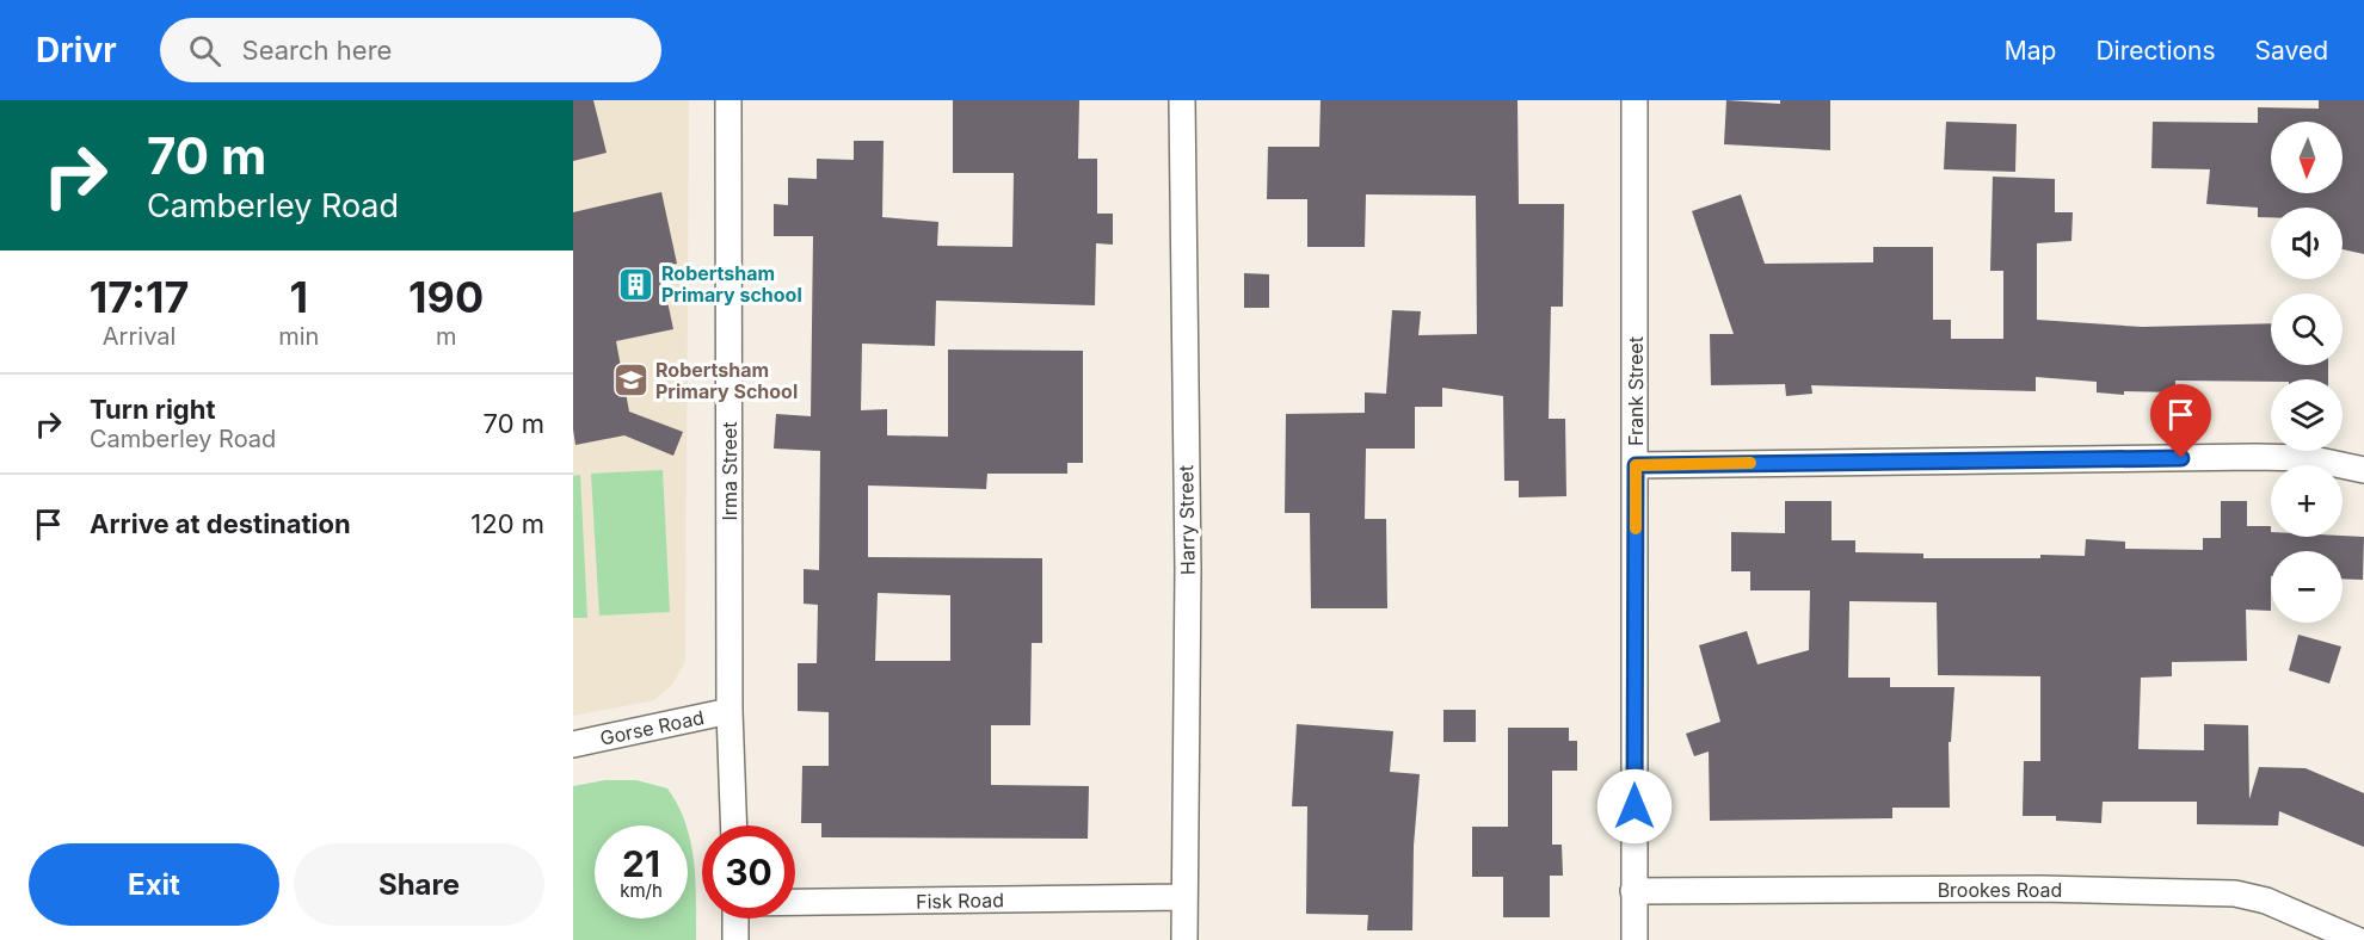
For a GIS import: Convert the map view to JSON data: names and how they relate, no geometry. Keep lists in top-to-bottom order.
{
  "streets": {
    "street": [
      "Frank Street",
      "Irma Street",
      "Harry Street",
      "Gorse Road",
      "Brookes Road",
      "Fisk Road"
    ]
  },
  "crossings": [
    ["Frank Street", "Brookes Road"],
    ["Irma Street", "Gorse Road"],
    ["Harry Street", "Fisk Road"]
  ],
  "places": {
    "building": ["Robertsham Primary school"],
    "school or university": ["Robertsham Primary School"]
  },
  "north": "bottom",
  "page": {
    "header": "Drivr",
    "search": "Search here",
    "nav": ["Map", "Directions", "Saved"],
    "turn": ["70 m", "Camberley Road"],
    "map_buttons": ["+", "−"],
    "eta": [
      "17:17",
      "Arrival",
      "1",
      "min",
      "190",
      "m"
    ],
    "list": [
      {
        "name": "Turn right",
        "note": "Camberley Road",
        "value": "70 m"
      },
      {
        "name": "Arrive at destination",
        "value": "120 m"
      }
    ],
    "speed": "21 km/h",
    "limit": "30",
    "buttons": ["Exit", "Share"]
  }
}
